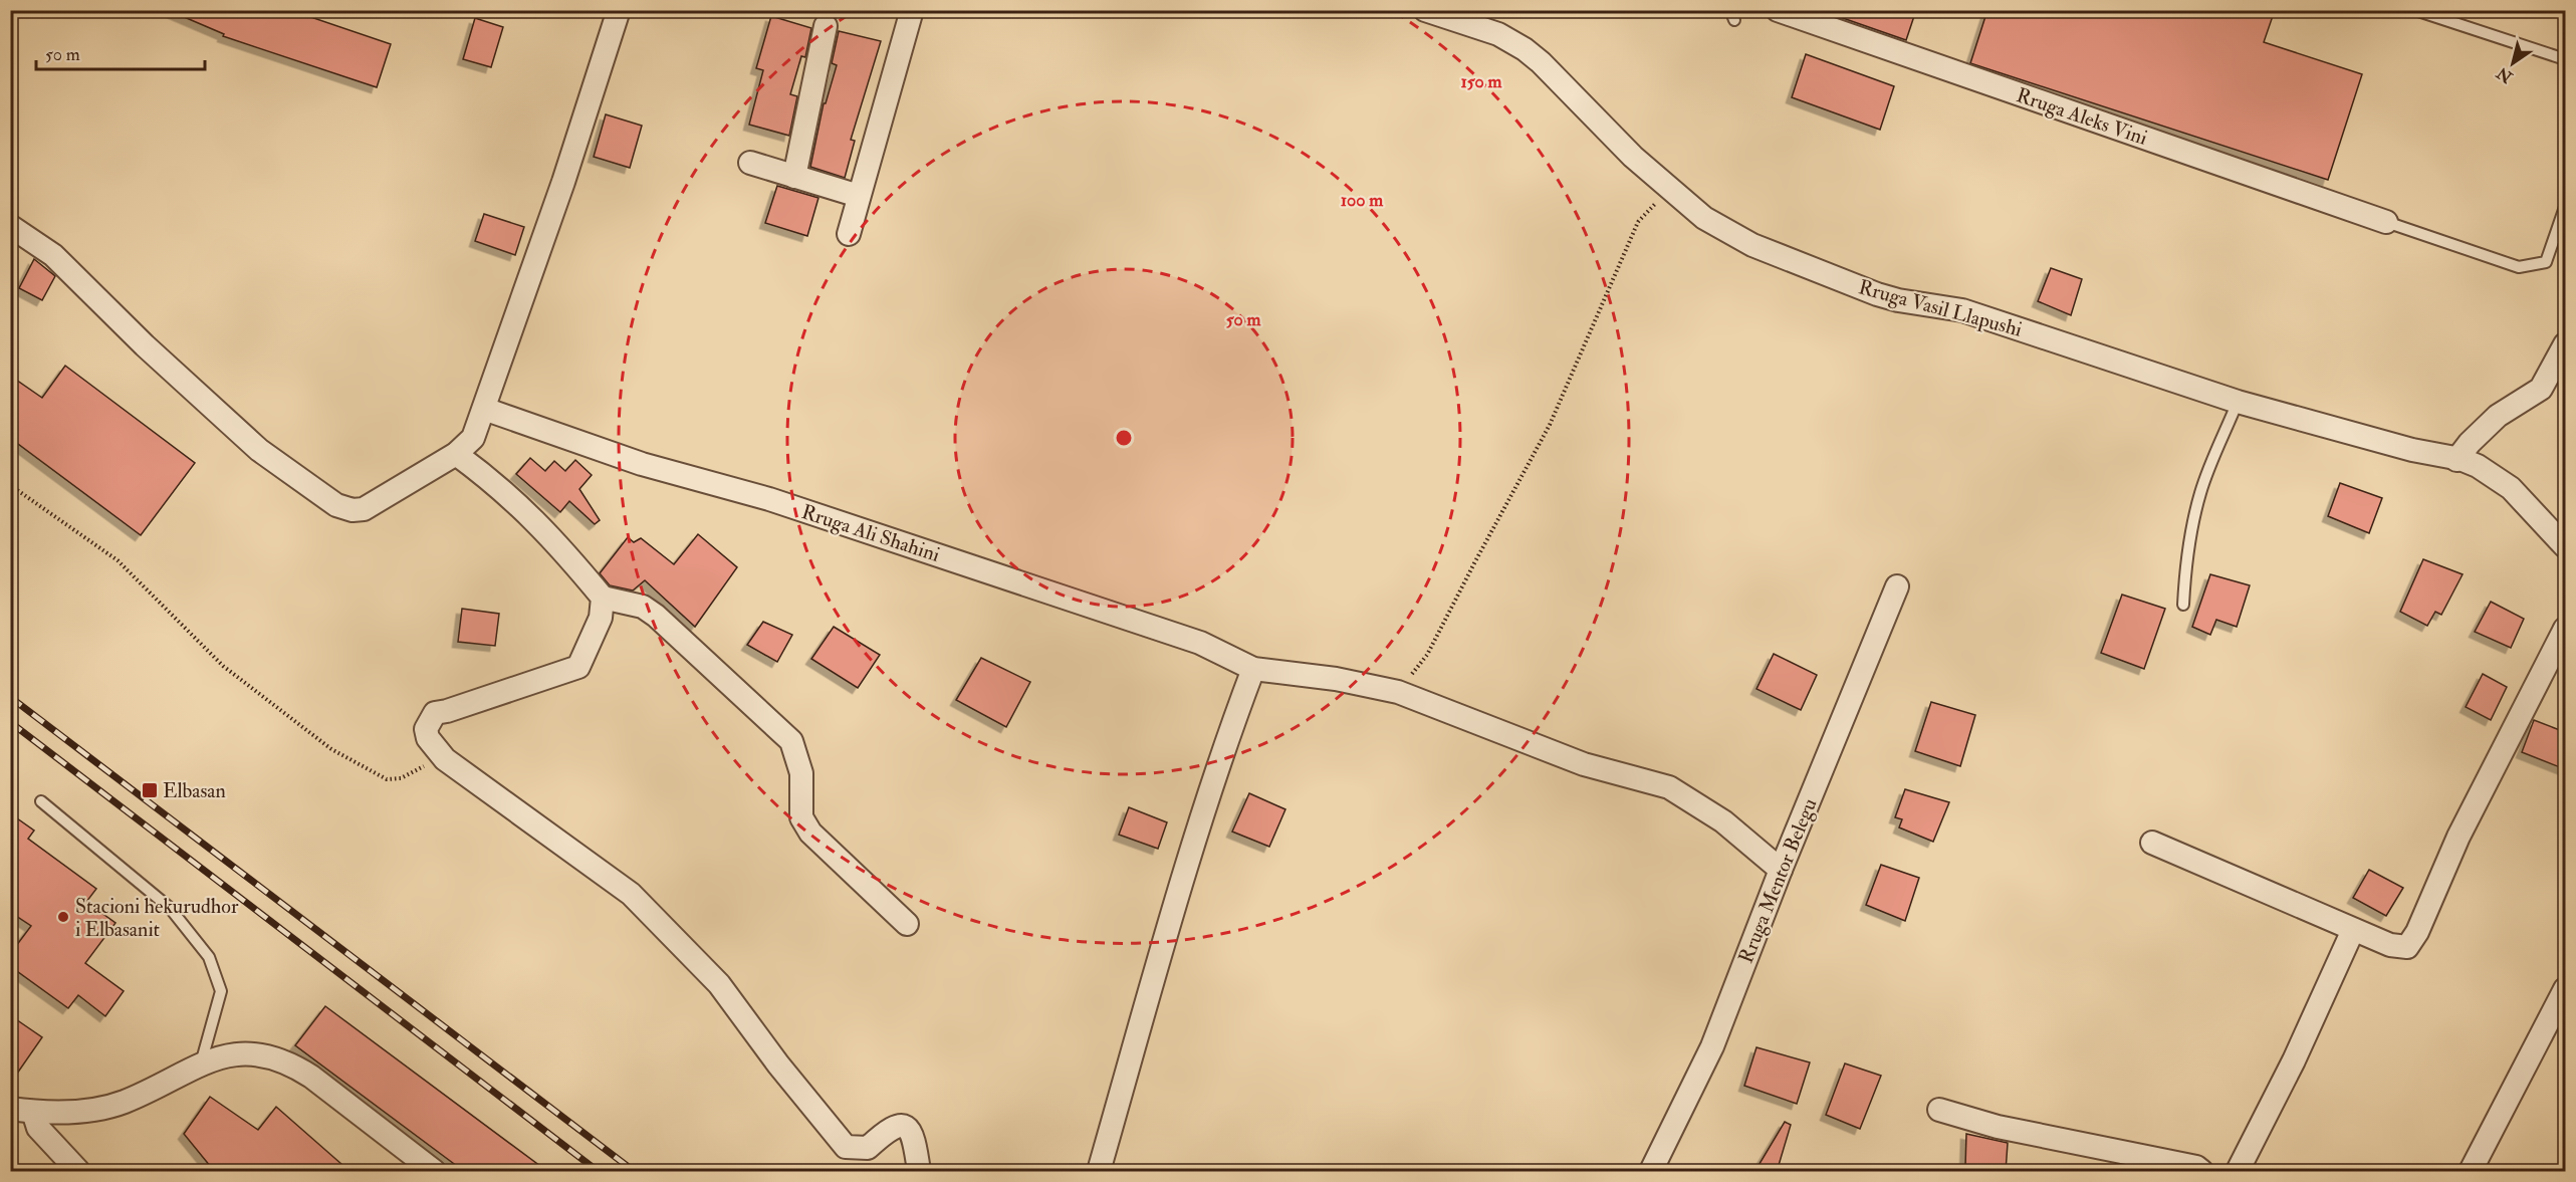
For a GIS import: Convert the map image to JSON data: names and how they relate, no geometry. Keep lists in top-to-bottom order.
{
  "streets": {
    "street": [
      "Rruga Aleks Vini",
      "Rruga Vasil Llapushi",
      "Rruga Ali Shahini",
      "Rruga Mentor Belegu"
    ]
  },
  "crossings": [
    ["Rruga Ali Shahini", "Rruga Mentor Belegu"]
  ],
  "places": {
    "transit": ["Elbasan"],
    "other": ["Stacioni hekurudhor i Elbasanit"]
  },
  "scale_bar": "50 m",
  "north": "bottom left",
  "rings": ["150 m", "100 m", "50 m"]
}
